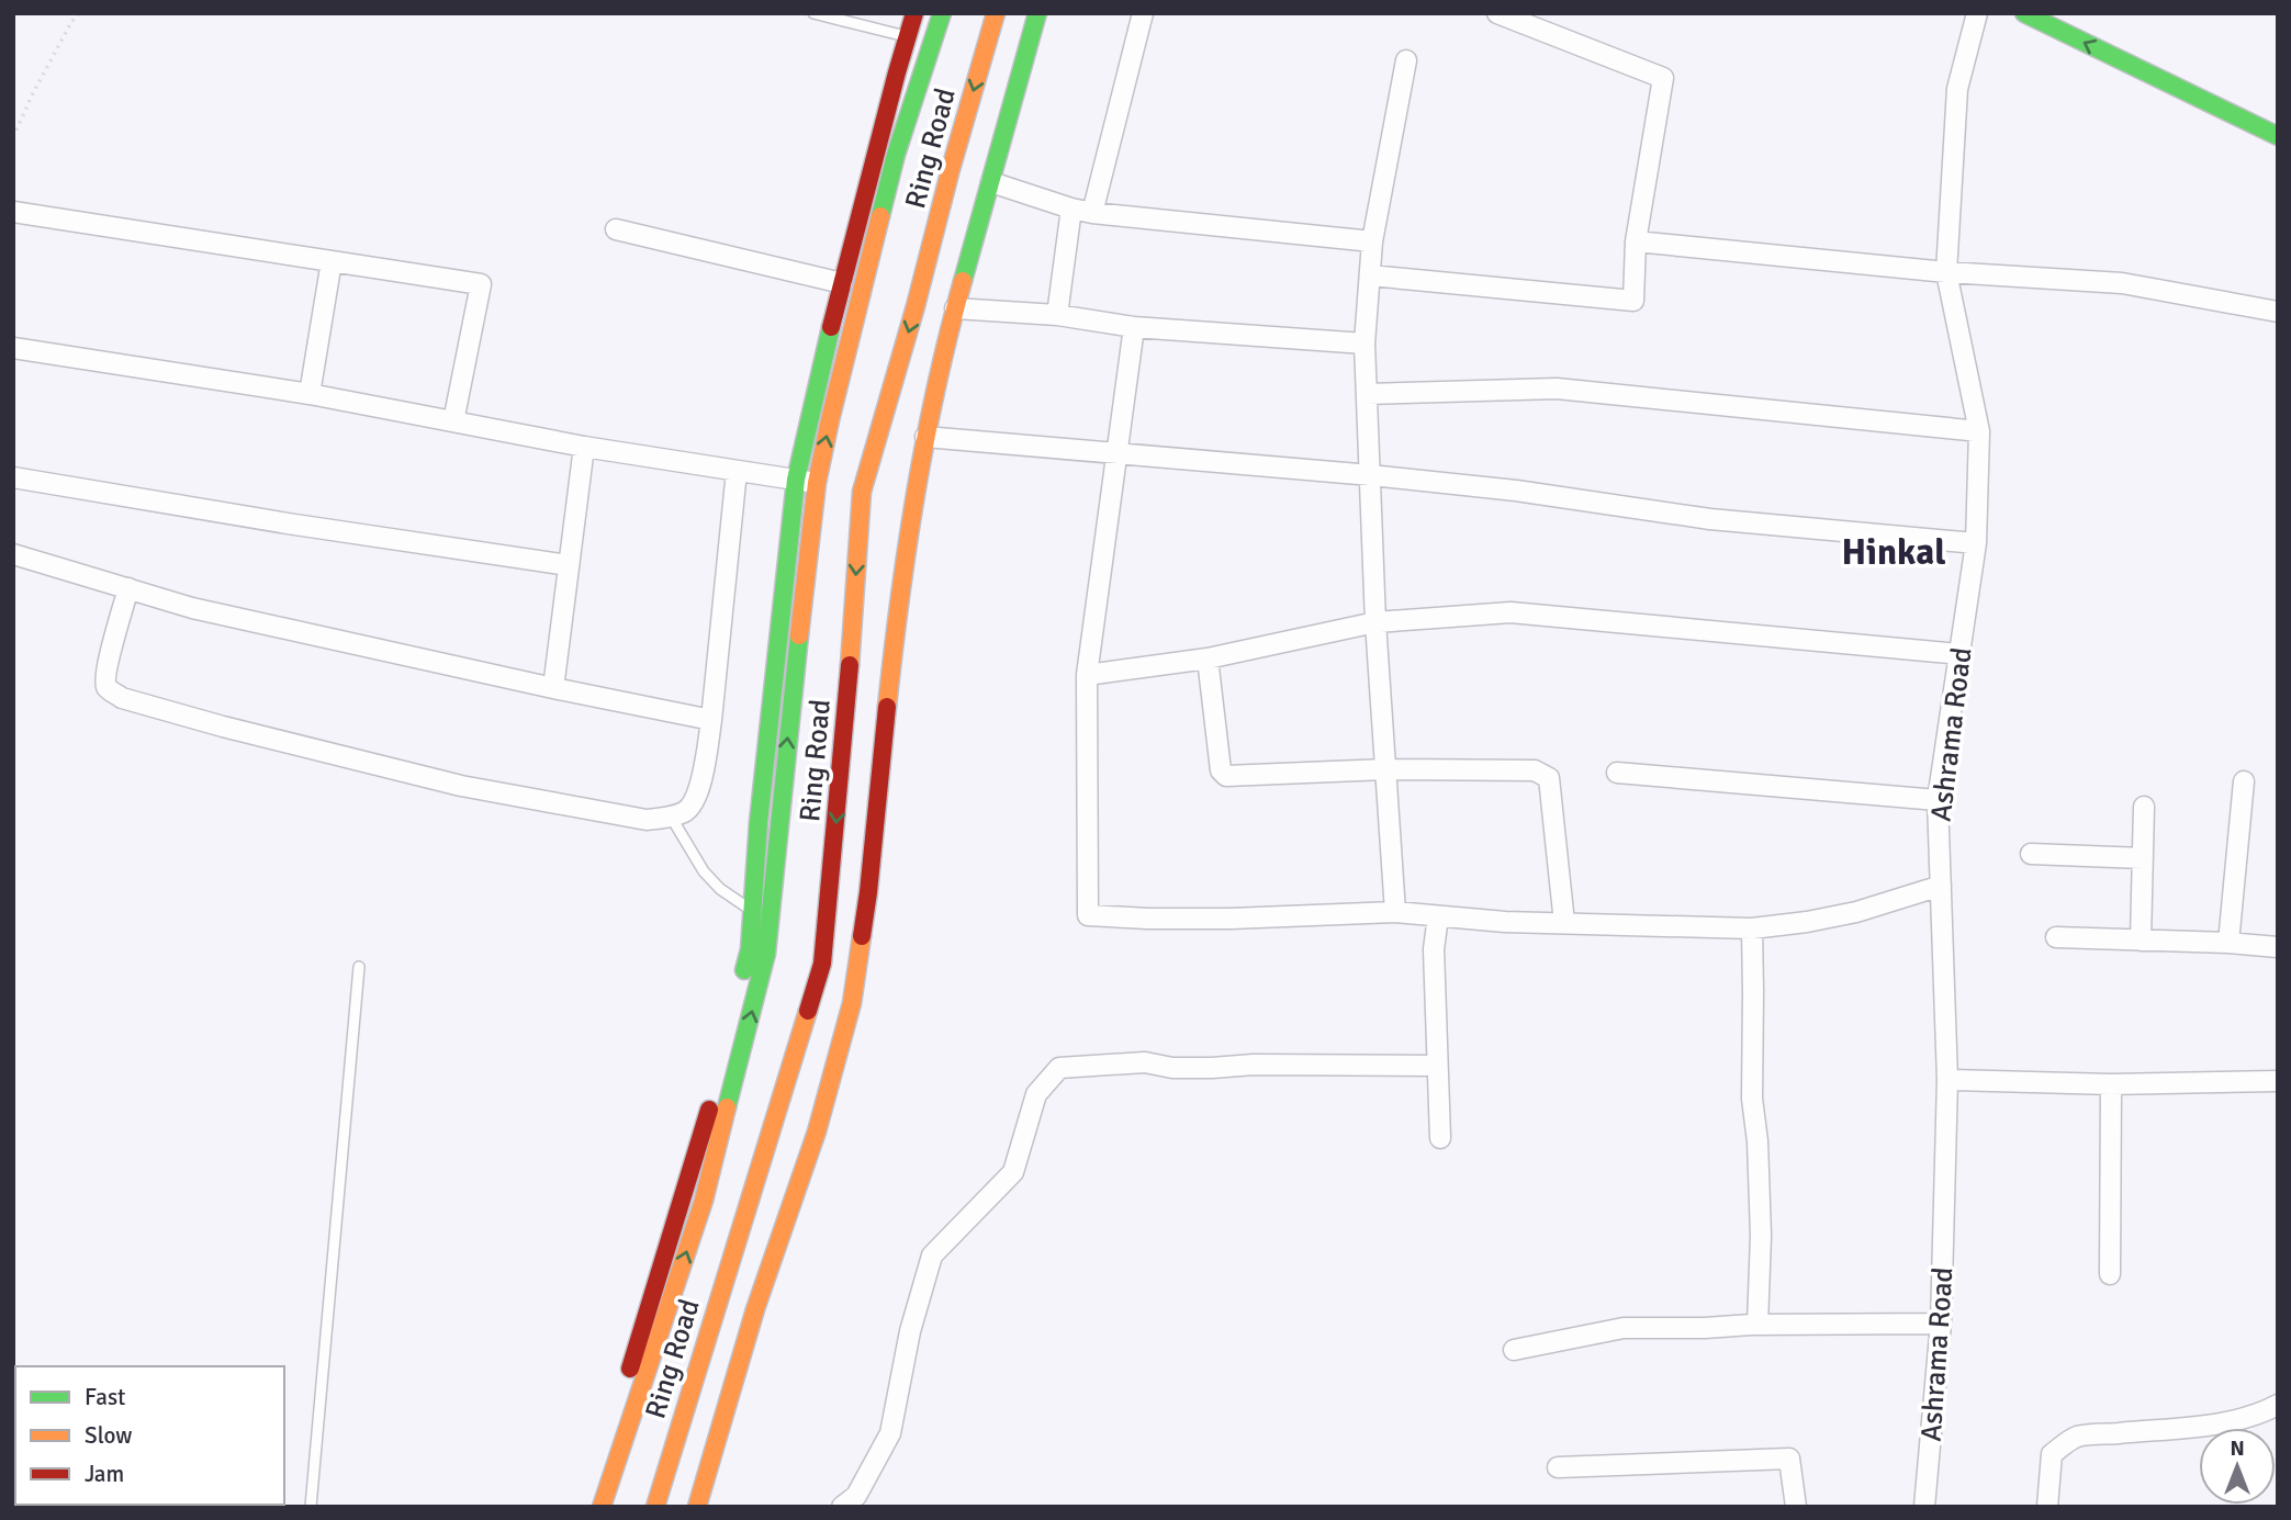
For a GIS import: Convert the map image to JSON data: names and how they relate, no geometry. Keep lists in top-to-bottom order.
{
  "streets": {
    "main road": ["Ring Road"],
    "street": ["Ashrama Road"]
  },
  "districts": ["Hinkal"],
  "legend": ["Fast", "Slow", "Jam"],
  "north": "top"
}
